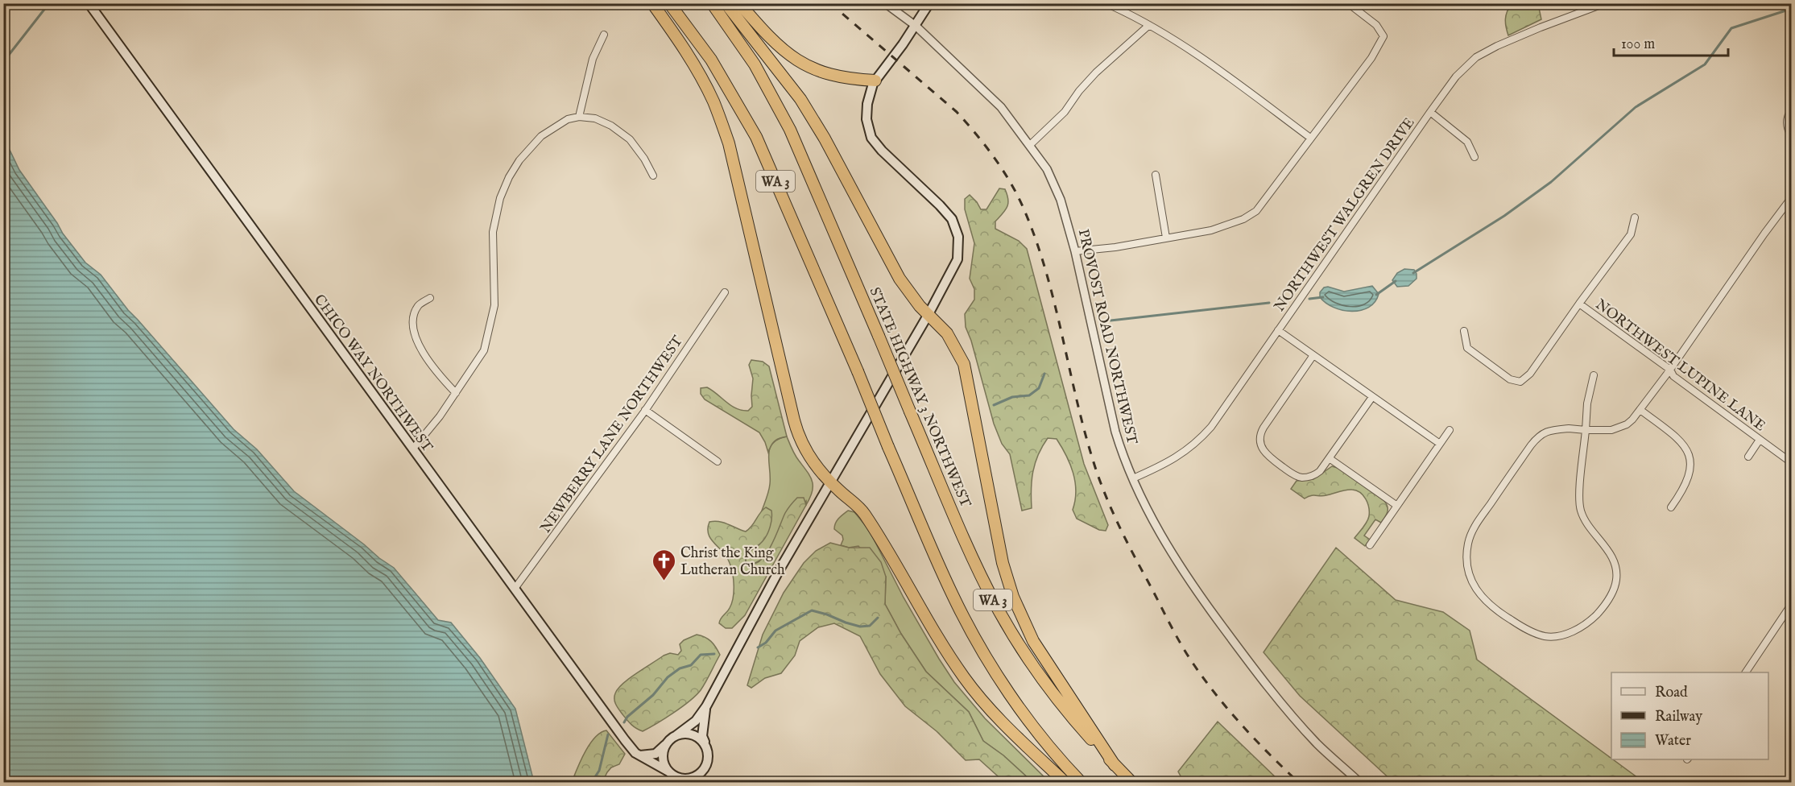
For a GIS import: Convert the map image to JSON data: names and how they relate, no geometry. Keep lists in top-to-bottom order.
{
  "streets": {
    "highway": ["WA 3", "STATE HIGHWAY 3 NORTHWEST"],
    "main road": ["CHICO WAY NORTHWEST"],
    "street": [
      "NORTHWEST WALGREN DRIVE",
      "PROVOST ROAD NORTHWEST",
      "NORTHWEST LUPINE LANE",
      "NEWBERRY LANE NORTHWEST"
    ]
  },
  "crossings": [
    ["NORTHWEST WALGREN DRIVE", "PROVOST ROAD NORTHWEST"],
    ["CHICO WAY NORTHWEST", "NEWBERRY LANE NORTHWEST"]
  ],
  "places": {
    "church": ["Christ the King Lutheran Church"]
  },
  "legend": ["Road", "Railway", "Water"],
  "scale_bar": "100 m"
}
